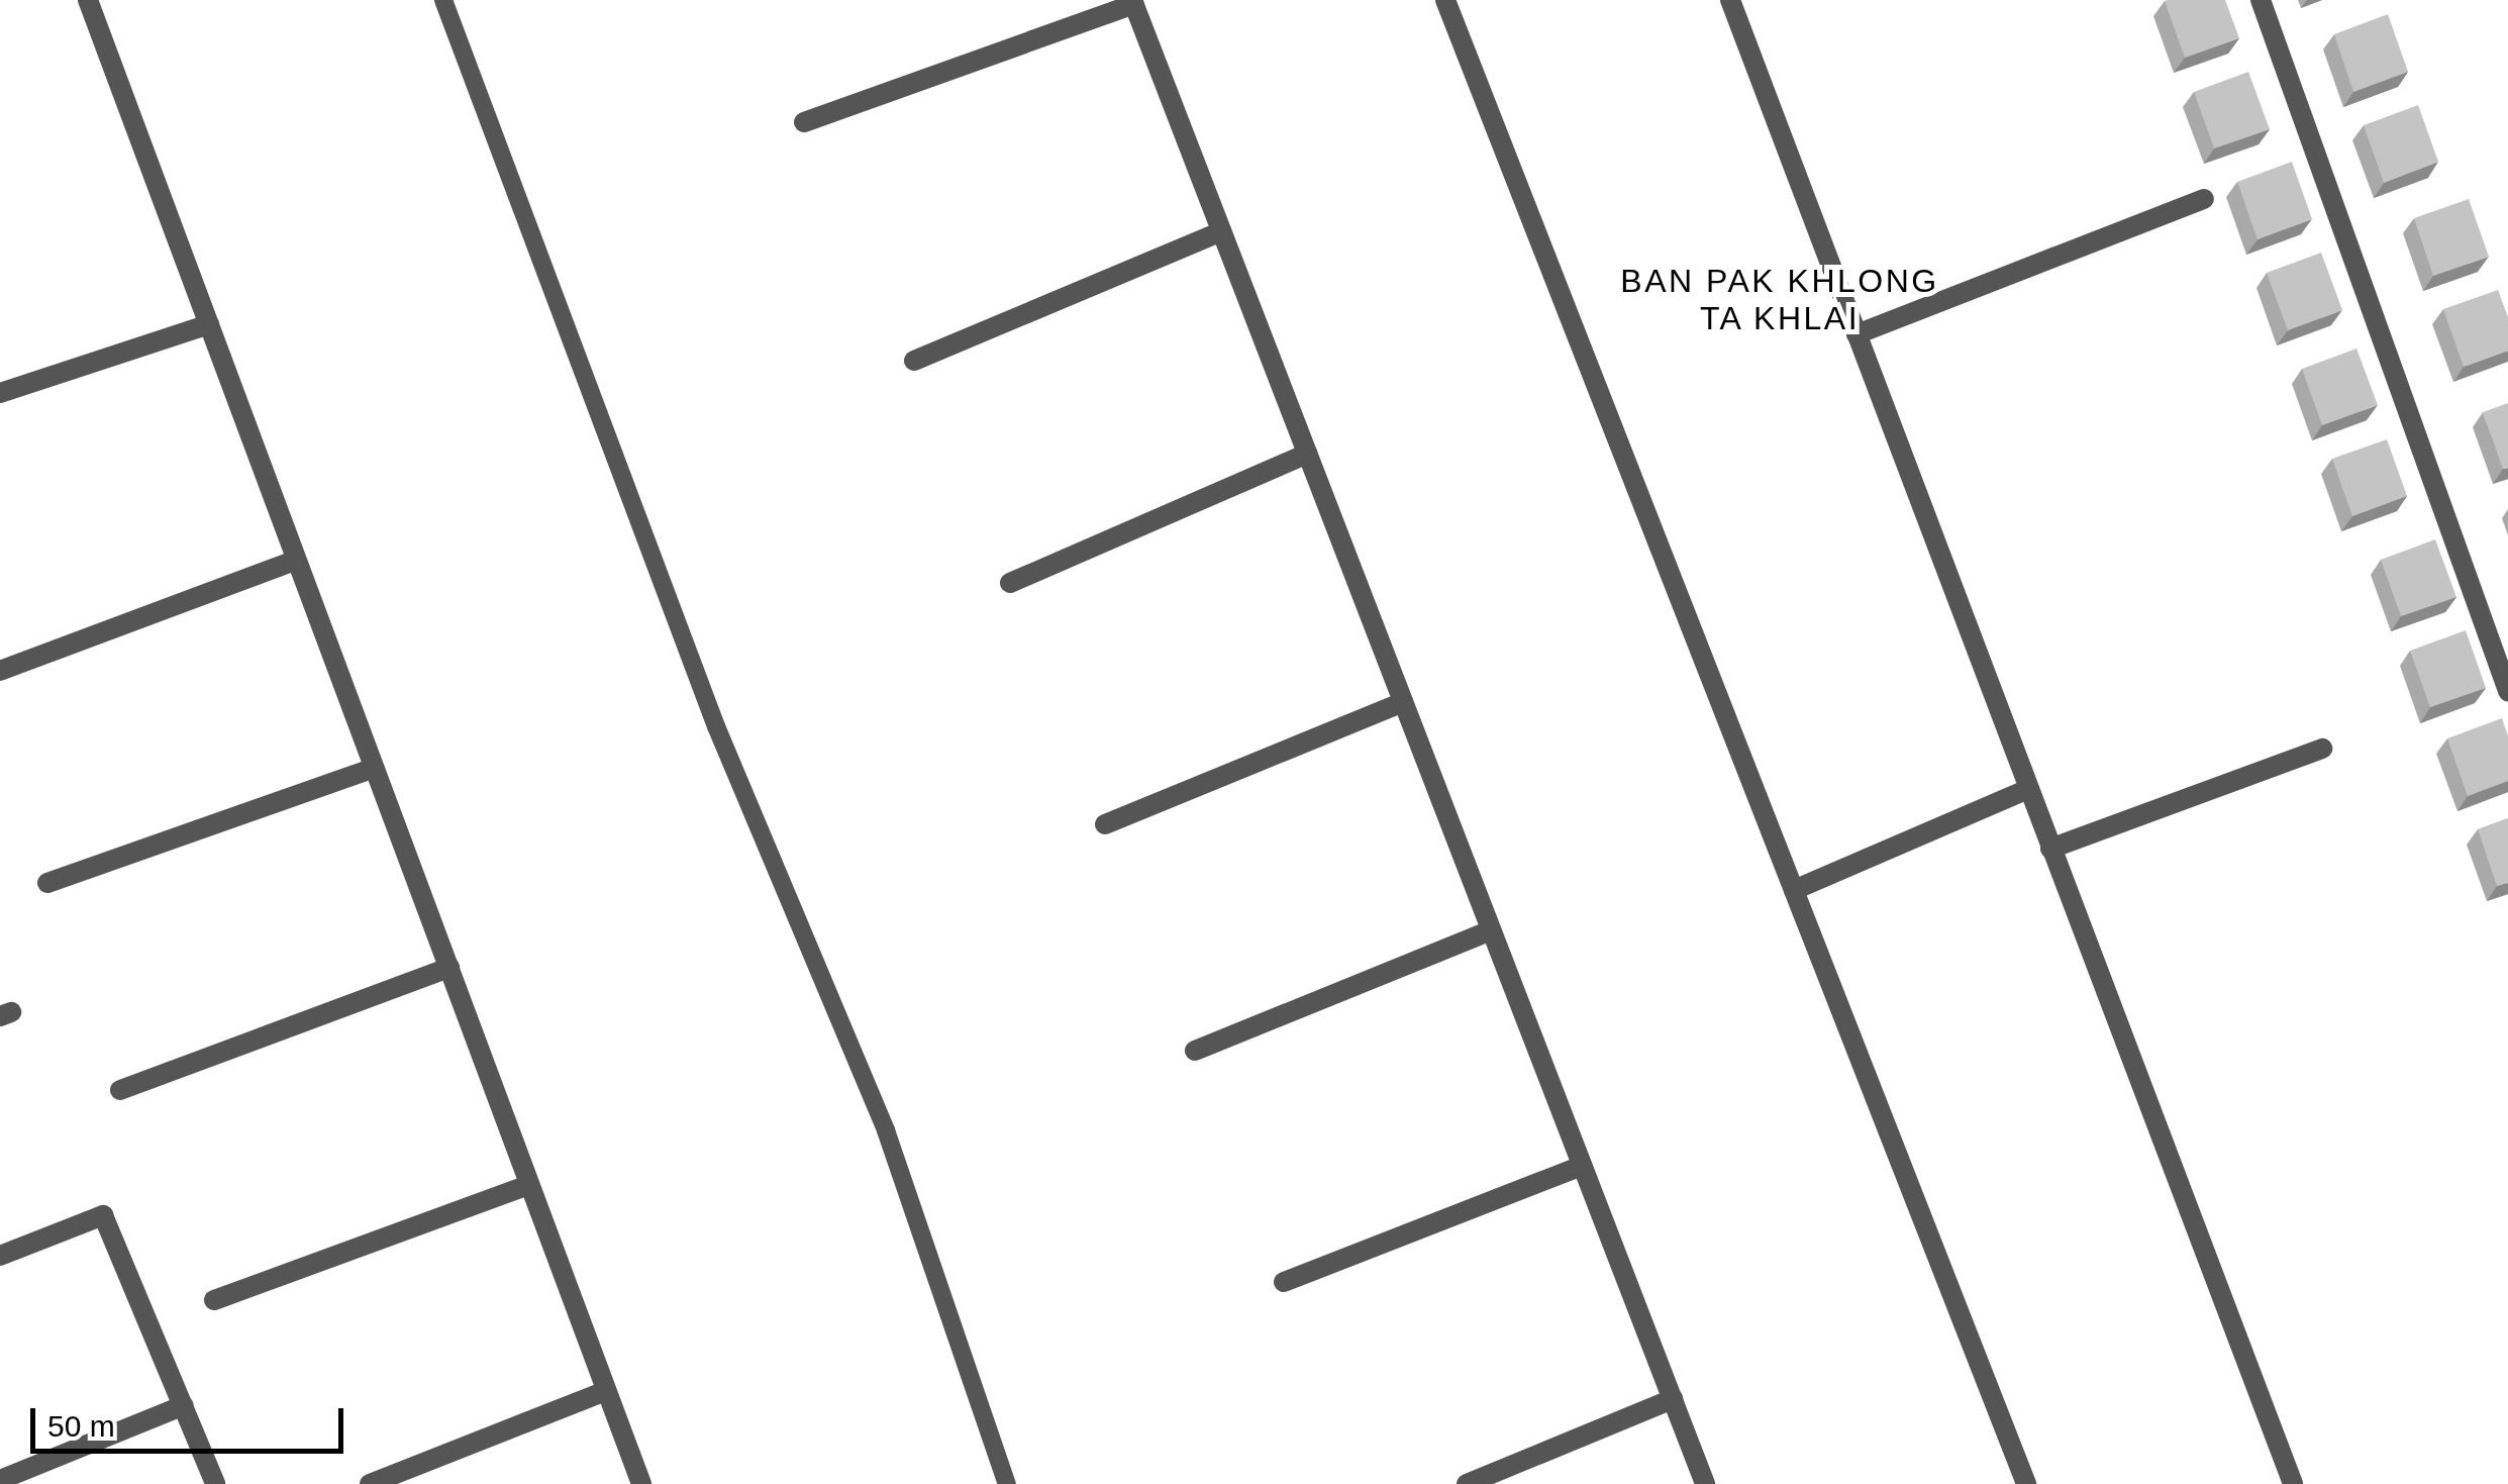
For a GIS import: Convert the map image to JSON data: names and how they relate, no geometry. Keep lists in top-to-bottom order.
{
  "districts": ["BAN PAK KHLONG TA KHLAI"],
  "scale_bar": "50 m"
}
